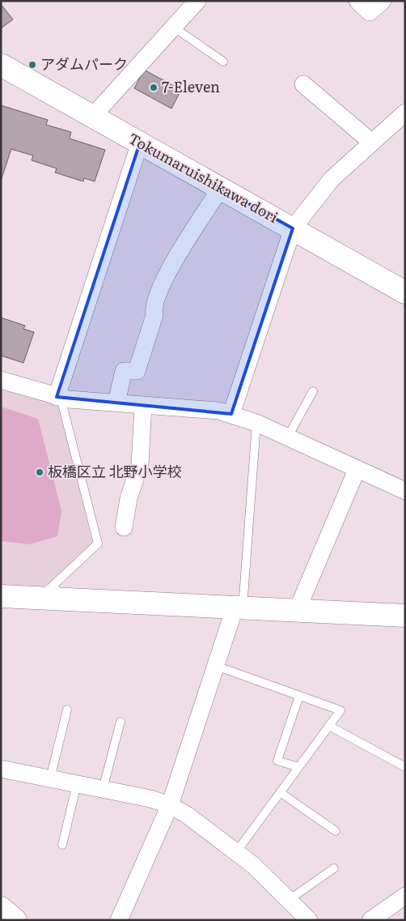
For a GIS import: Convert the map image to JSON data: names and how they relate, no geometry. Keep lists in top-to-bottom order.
{
  "streets": {
    "street": ["Tokumaruishikawa dori"]
  },
  "places": ["アダムパーク", "7-Eleven", "板橋区立 北野小学校"]
}
